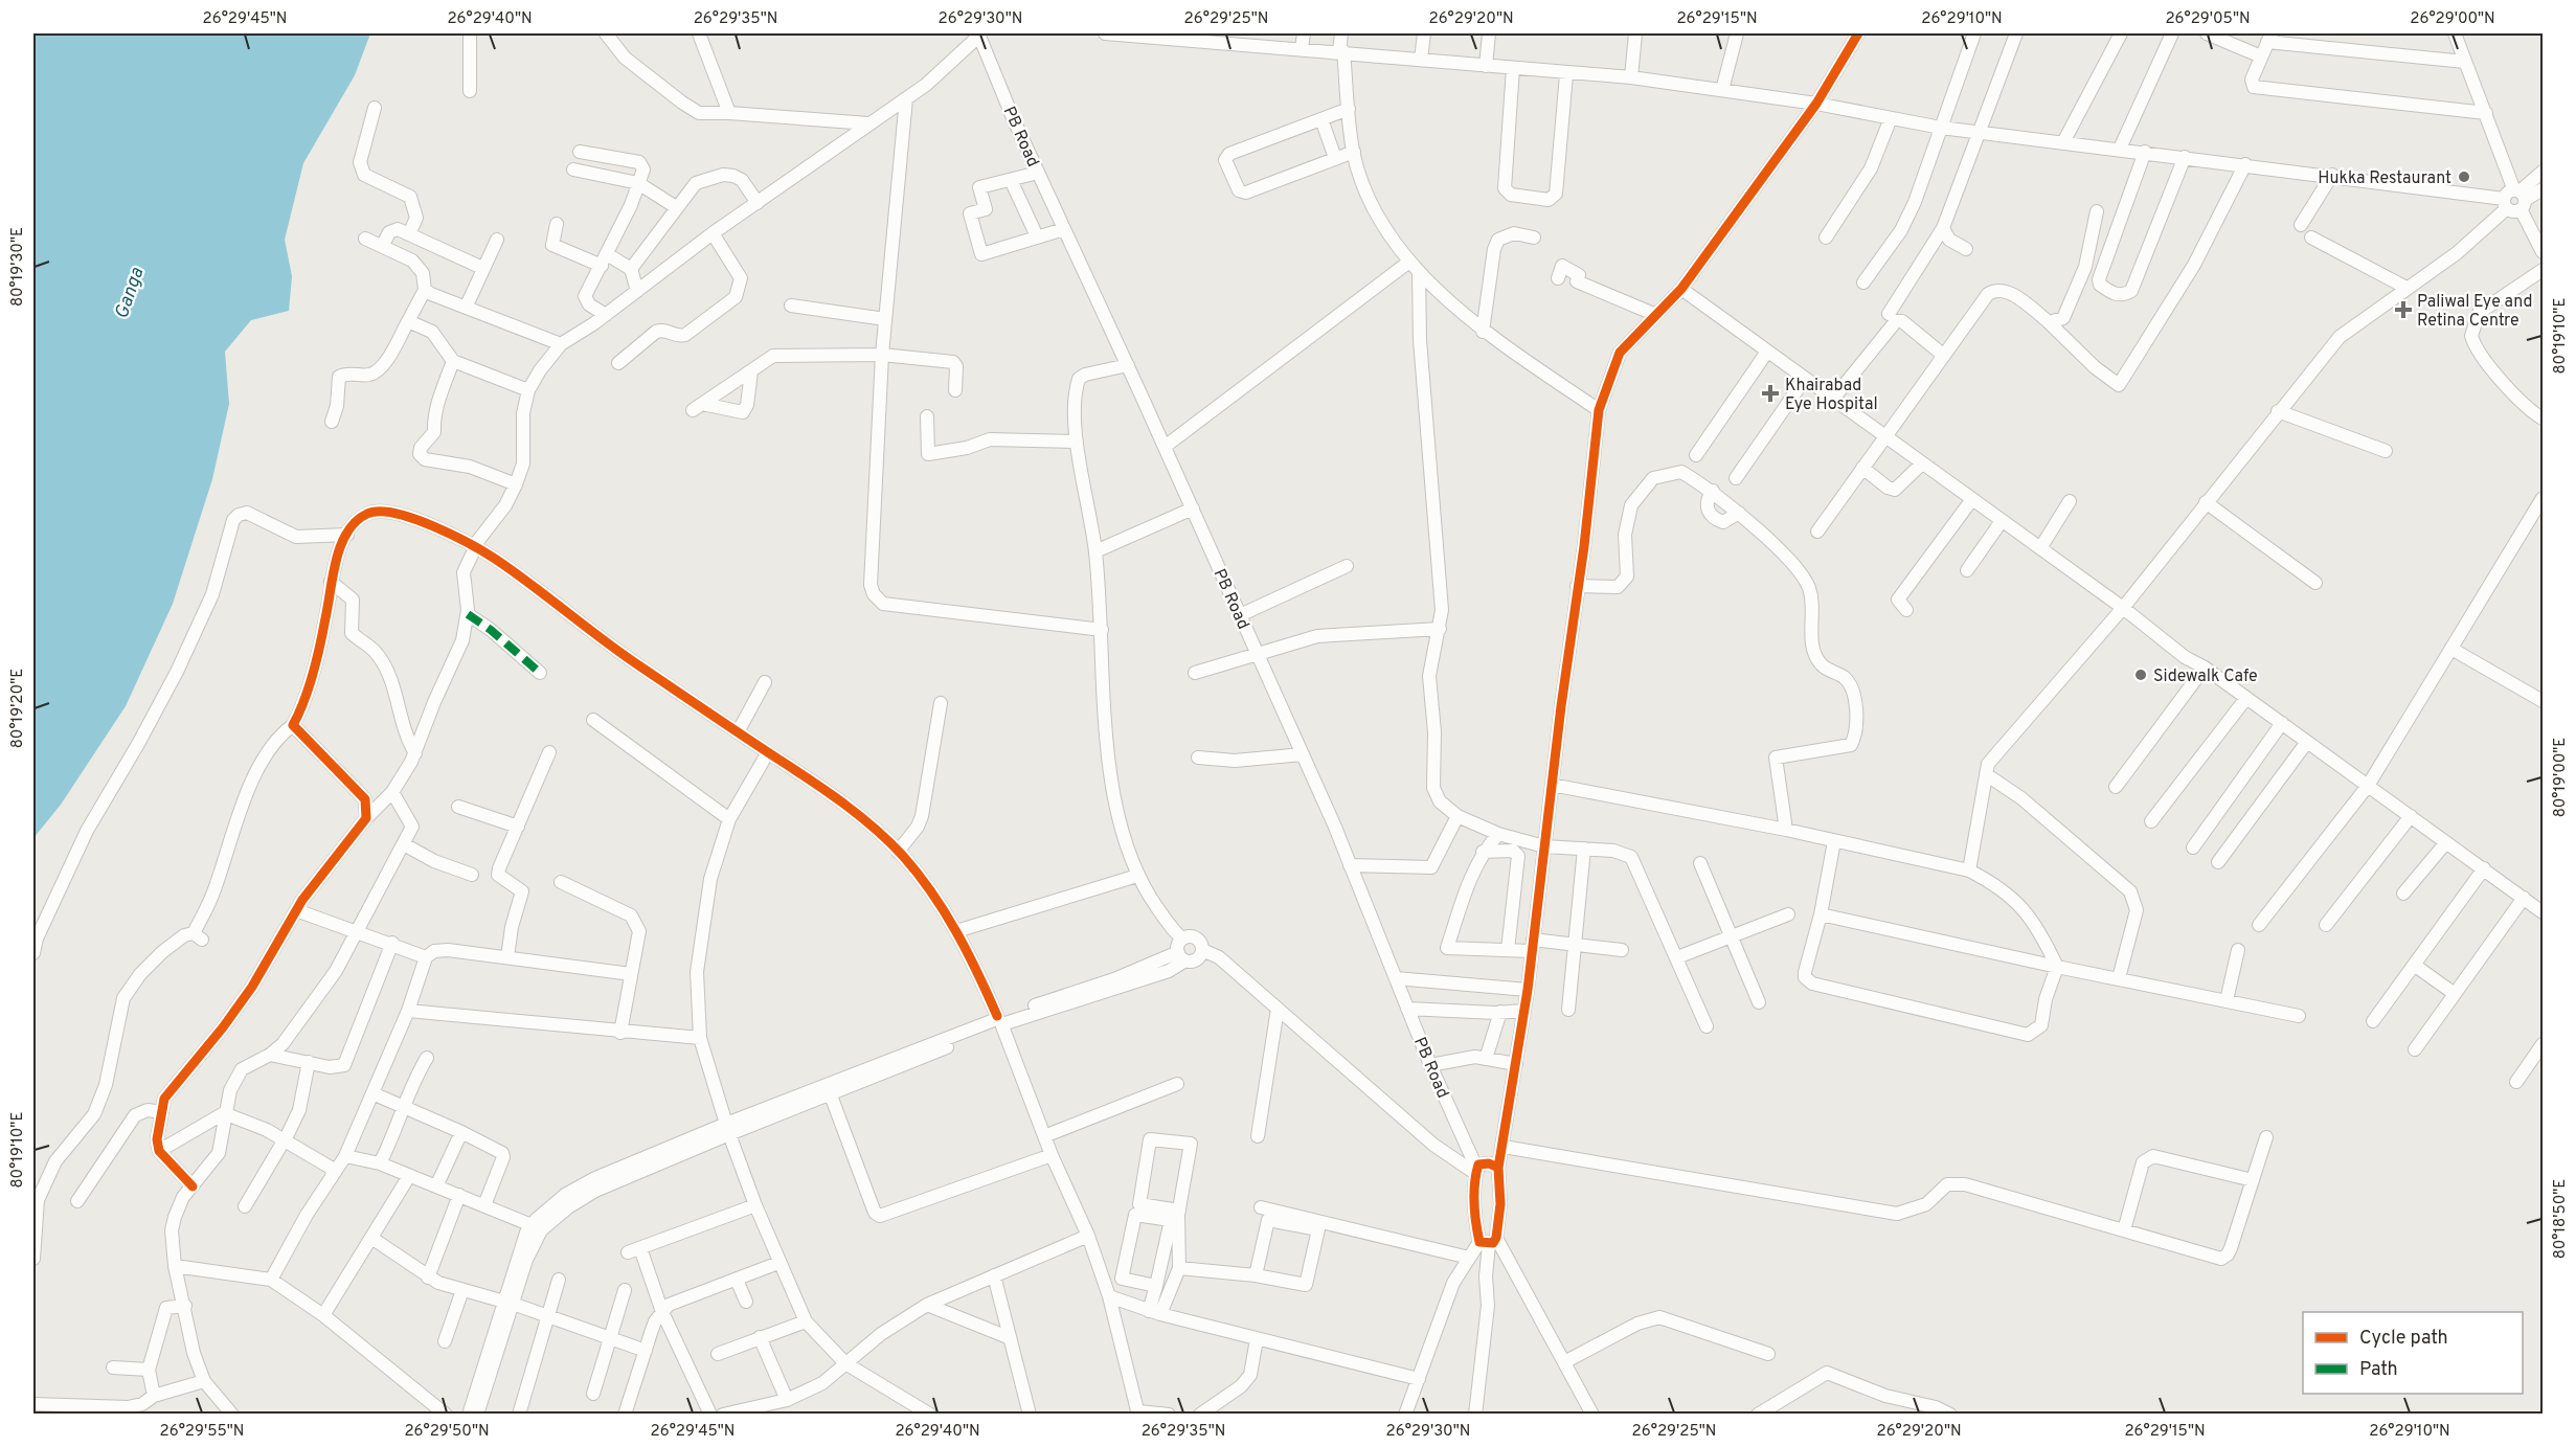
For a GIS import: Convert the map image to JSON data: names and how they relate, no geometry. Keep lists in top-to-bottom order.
{
  "streets": {
    "street": ["PB Road"]
  },
  "water": ["Ganga"],
  "places": {
    "other": ["Hukka Restaurant", "Sidewalk Cafe"],
    "health": ["Paliwal Eye and Retina Centre", "Khairabad Eye Hospital"]
  },
  "legend": ["Cycle path", "Path"],
  "coordinates": [
    "26°29'45\"N",
    "26°29'40\"N",
    "26°29'35\"N",
    "26°29'30\"N",
    "26°29'25\"N",
    "26°29'20\"N",
    "26°29'15\"N",
    "26°29'10\"N",
    "26°29'05\"N",
    "26°29'00\"N",
    "80°19'30\"E",
    "80°19'10\"E",
    "80°19'20\"E",
    "80°19'00\"E",
    "80°18'50\"E",
    "26°29'55\"N",
    "26°29'50\"N"
  ]
}
